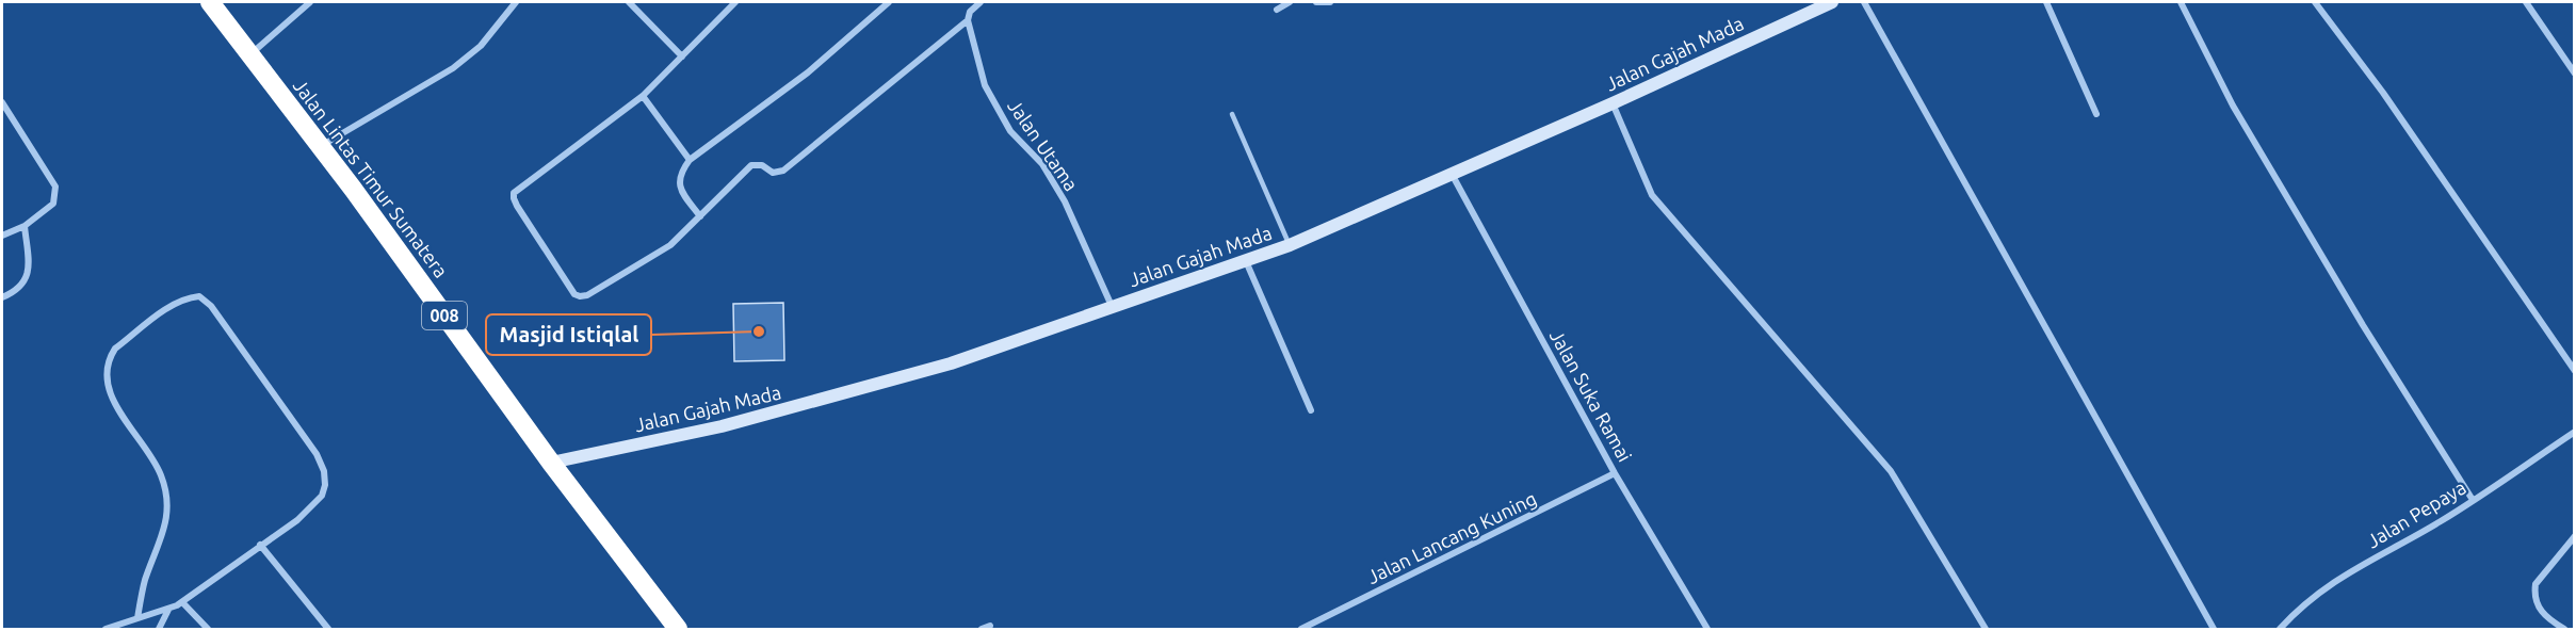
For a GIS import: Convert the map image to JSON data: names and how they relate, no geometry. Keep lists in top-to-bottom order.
{
  "streets": {
    "highway": ["Jalan Lintas Timur Sumatera", "008"],
    "street": [
      "Jalan Gajah Mada",
      "Jalan Utama",
      "Jalan Suka Ramai",
      "Jalan Pepaya",
      "Jalan Lancang Kuning"
    ]
  },
  "crossings": [
    ["Jalan Gajah Mada", "Jalan Utama"],
    ["Jalan Gajah Mada", "Jalan Lintas Timur Sumatera"],
    ["Jalan Gajah Mada", "Jalan Suka Ramai"],
    ["Jalan Suka Ramai", "Jalan Lancang Kuning"]
  ],
  "places": ["Masjid Istiqlal"]
}
